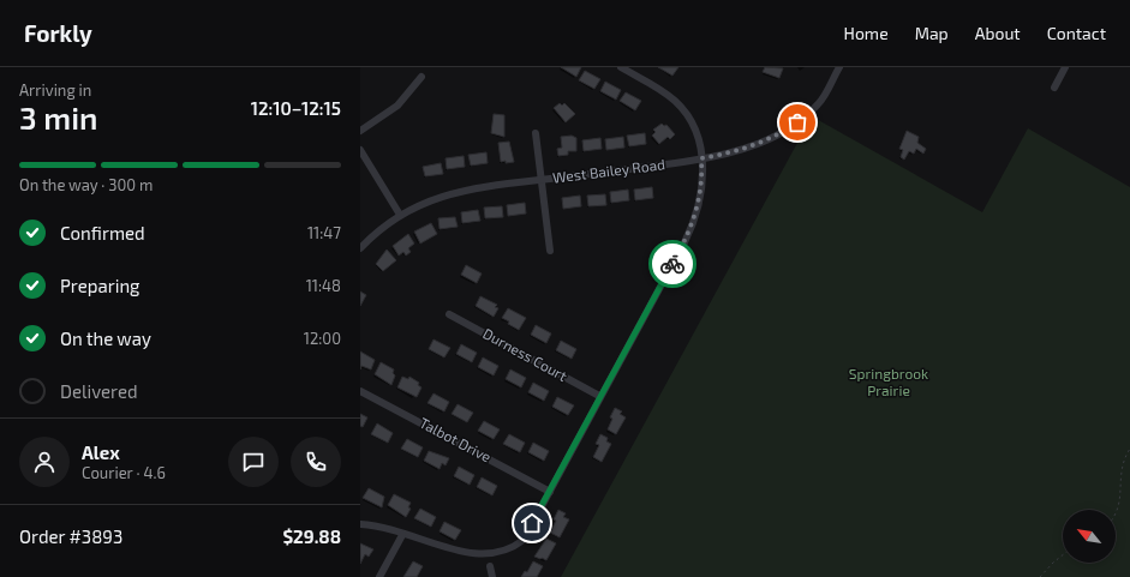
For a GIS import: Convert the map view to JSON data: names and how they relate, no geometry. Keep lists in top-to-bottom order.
{
  "streets": {
    "street": ["West Bailey Road", "Durness Court", "Talbot Drive"]
  },
  "parks": ["Springbrook Prairie"],
  "north": "top left",
  "page": {
    "header": "Forkly",
    "nav": [
      "Home",
      "Map",
      "About",
      "Contact"
    ],
    "heading": ["3 min", "Arriving in", "12:10–12:15"],
    "panel": [
      "Alex",
      "Courier · 4.6",
      "Order #3893",
      "$29.88"
    ],
    "bar": "On the way · 300 m",
    "list": [
      ["Confirmed", "11:47"],
      ["Preparing", "11:48"],
      ["On the way", "12:00"],
      "Delivered"
    ]
  }
}
